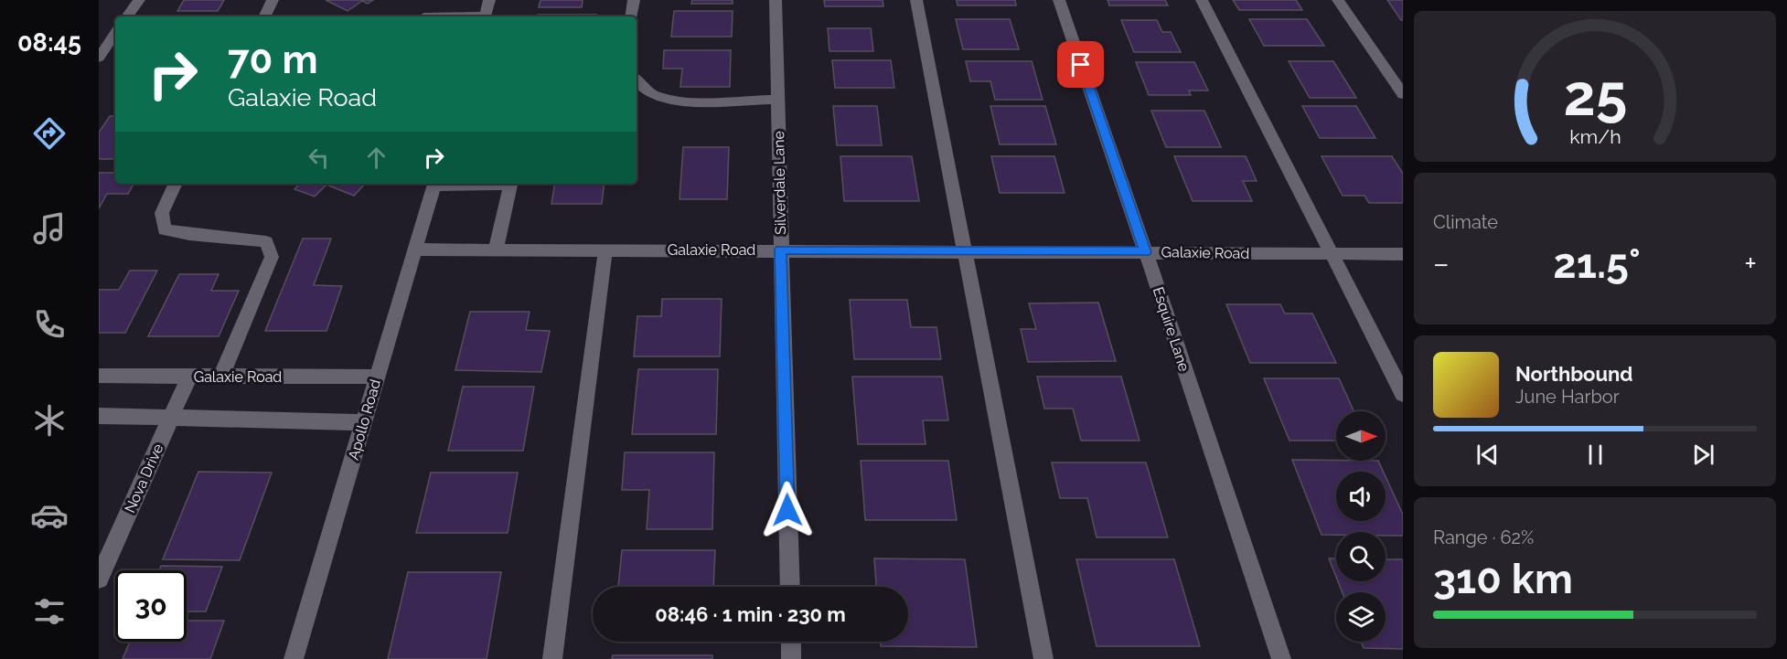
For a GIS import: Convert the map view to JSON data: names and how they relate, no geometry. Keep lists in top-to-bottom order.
{
  "streets": {
    "street": [
      "Silverdale Lane",
      "Galaxie Road",
      "Esquire Lane",
      "Apollo Road",
      "Nova Drive"
    ]
  },
  "crossings": [
    ["Silverdale Lane", "Galaxie Road"],
    ["Galaxie Road", "Esquire Lane"],
    ["Galaxie Road", "Apollo Road"],
    ["Galaxie Road", "Nova Drive"]
  ],
  "north": "right",
  "page": {
    "tabs": "08:45",
    "turn": ["70 m", "Galaxie Road"],
    "tile": [
      "Climate",
      ["Range · 62%", "310 km"]
    ],
    "heat": ["−", "21.5°", "+"],
    "song": ["Northbound", "June Harbor"],
    "limit": "30",
    "trip": "08:46 · 1 min · 230 m",
    "gauge": ["25", "km/h"]
  }
}
